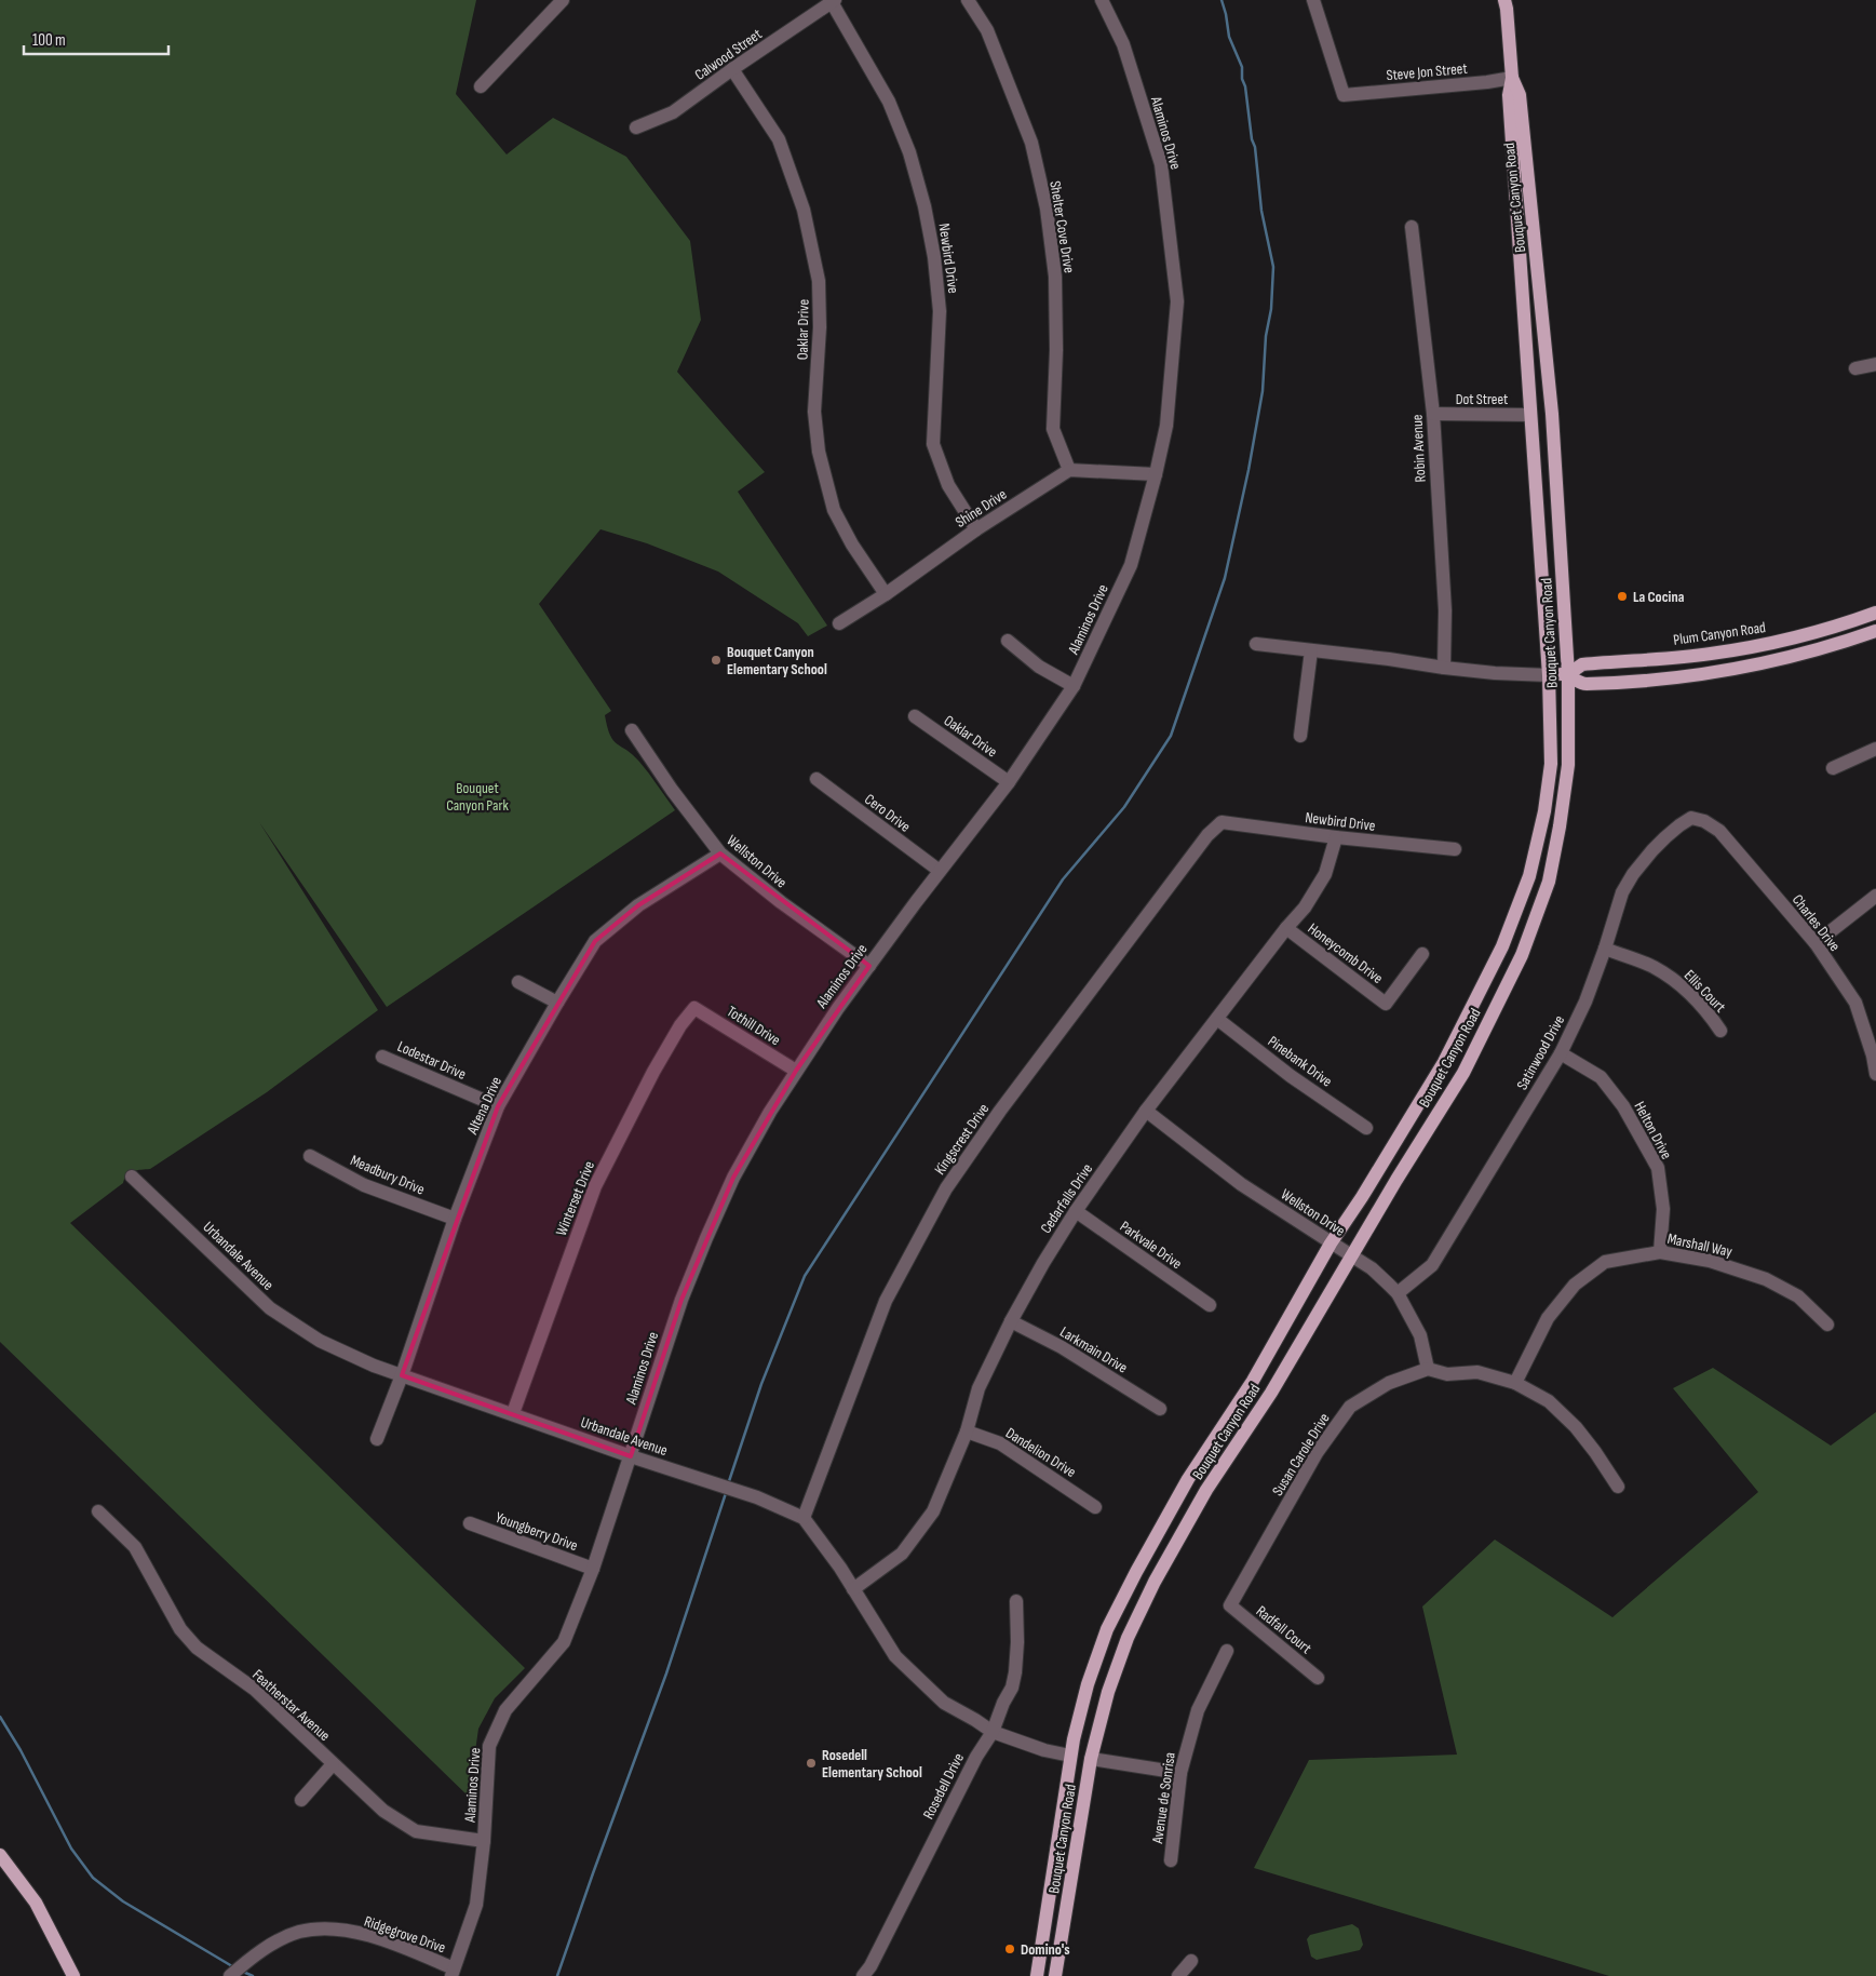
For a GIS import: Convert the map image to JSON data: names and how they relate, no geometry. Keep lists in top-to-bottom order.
{
  "streets": {
    "main road": ["Bouquet Canyon Road", "Plum Canyon Road"],
    "street": [
      "Calwood Street",
      "Steve Jon Street",
      "Alaminos Drive",
      "Shelter Cove Drive",
      "Newbird Drive",
      "Oaklar Drive",
      "Dot Street",
      "Robin Avenue",
      "Shine Drive",
      "Cero Drive",
      "Wellston Drive",
      "Charles Drive",
      "Honeycomb Drive",
      "Ellis Court",
      "Tothill Drive",
      "Satinwood Drive",
      "Lodestar Drive",
      "Pinebank Drive",
      "Altena Drive",
      "Helton Drive",
      "Kingscrest Drive",
      "Meadbury Drive",
      "Winterset Drive",
      "Cedarfalls Drive",
      "Parkvale Drive",
      "Marshall Way",
      "Urbandale Avenue",
      "Larkmain Drive",
      "Dandelion Drive",
      "Susan Carole Drive",
      "Youngberry Drive",
      "Radfall Court",
      "Featherstar Avenue",
      "Rosedell Drive",
      "Avenue de Sonrisa",
      "Ridgegrove Drive"
    ]
  },
  "crossings": [
    ["Calwood Street", "Newbird Drive"],
    ["Calwood Street", "Oaklar Drive"],
    ["Steve Jon Street", "Bouquet Canyon Road"],
    ["Alaminos Drive", "Oaklar Drive"],
    ["Alaminos Drive", "Cero Drive"],
    ["Alaminos Drive", "Wellston Drive"],
    ["Alaminos Drive", "Tothill Drive"],
    ["Alaminos Drive", "Urbandale Avenue"],
    ["Alaminos Drive", "Youngberry Drive"],
    ["Alaminos Drive", "Featherstar Avenue"],
    ["Alaminos Drive", "Ridgegrove Drive"],
    ["Bouquet Canyon Road", "Dot Street"],
    ["Bouquet Canyon Road", "Plum Canyon Road"],
    ["Bouquet Canyon Road", "Wellston Drive"],
    ["Shelter Cove Drive", "Shine Drive"],
    ["Newbird Drive", "Shine Drive"],
    ["Newbird Drive", "Kingscrest Drive"],
    ["Newbird Drive", "Cedarfalls Drive"],
    ["Oaklar Drive", "Shine Drive"],
    ["Dot Street", "Robin Avenue"],
    ["Robin Avenue", "Plum Canyon Road"],
    ["Wellston Drive", "Satinwood Drive"],
    ["Wellston Drive", "Altena Drive"],
    ["Wellston Drive", "Cedarfalls Drive"],
    ["Wellston Drive", "Susan Carole Drive"],
    ["Charles Drive", "Satinwood Drive"],
    ["Honeycomb Drive", "Cedarfalls Drive"],
    ["Ellis Court", "Satinwood Drive"],
    ["Tothill Drive", "Winterset Drive"],
    ["Satinwood Drive", "Helton Drive"],
    ["Lodestar Drive", "Altena Drive"],
    ["Pinebank Drive", "Cedarfalls Drive"],
    ["Altena Drive", "Meadbury Drive"],
    ["Altena Drive", "Urbandale Avenue"],
    ["Helton Drive", "Marshall Way"],
    ["Kingscrest Drive", "Urbandale Avenue"],
    ["Winterset Drive", "Urbandale Avenue"],
    ["Cedarfalls Drive", "Parkvale Drive"],
    ["Cedarfalls Drive", "Larkmain Drive"],
    ["Cedarfalls Drive", "Dandelion Drive"],
    ["Susan Carole Drive", "Radfall Court"]
  ],
  "parks": ["Bouquet Canyon Park"],
  "places": [
    "La Cocina",
    "Bouquet Canyon Elementary School",
    "Rosedell Elementary School",
    "Domino's"
  ],
  "scale_bar": "100 m"
}
